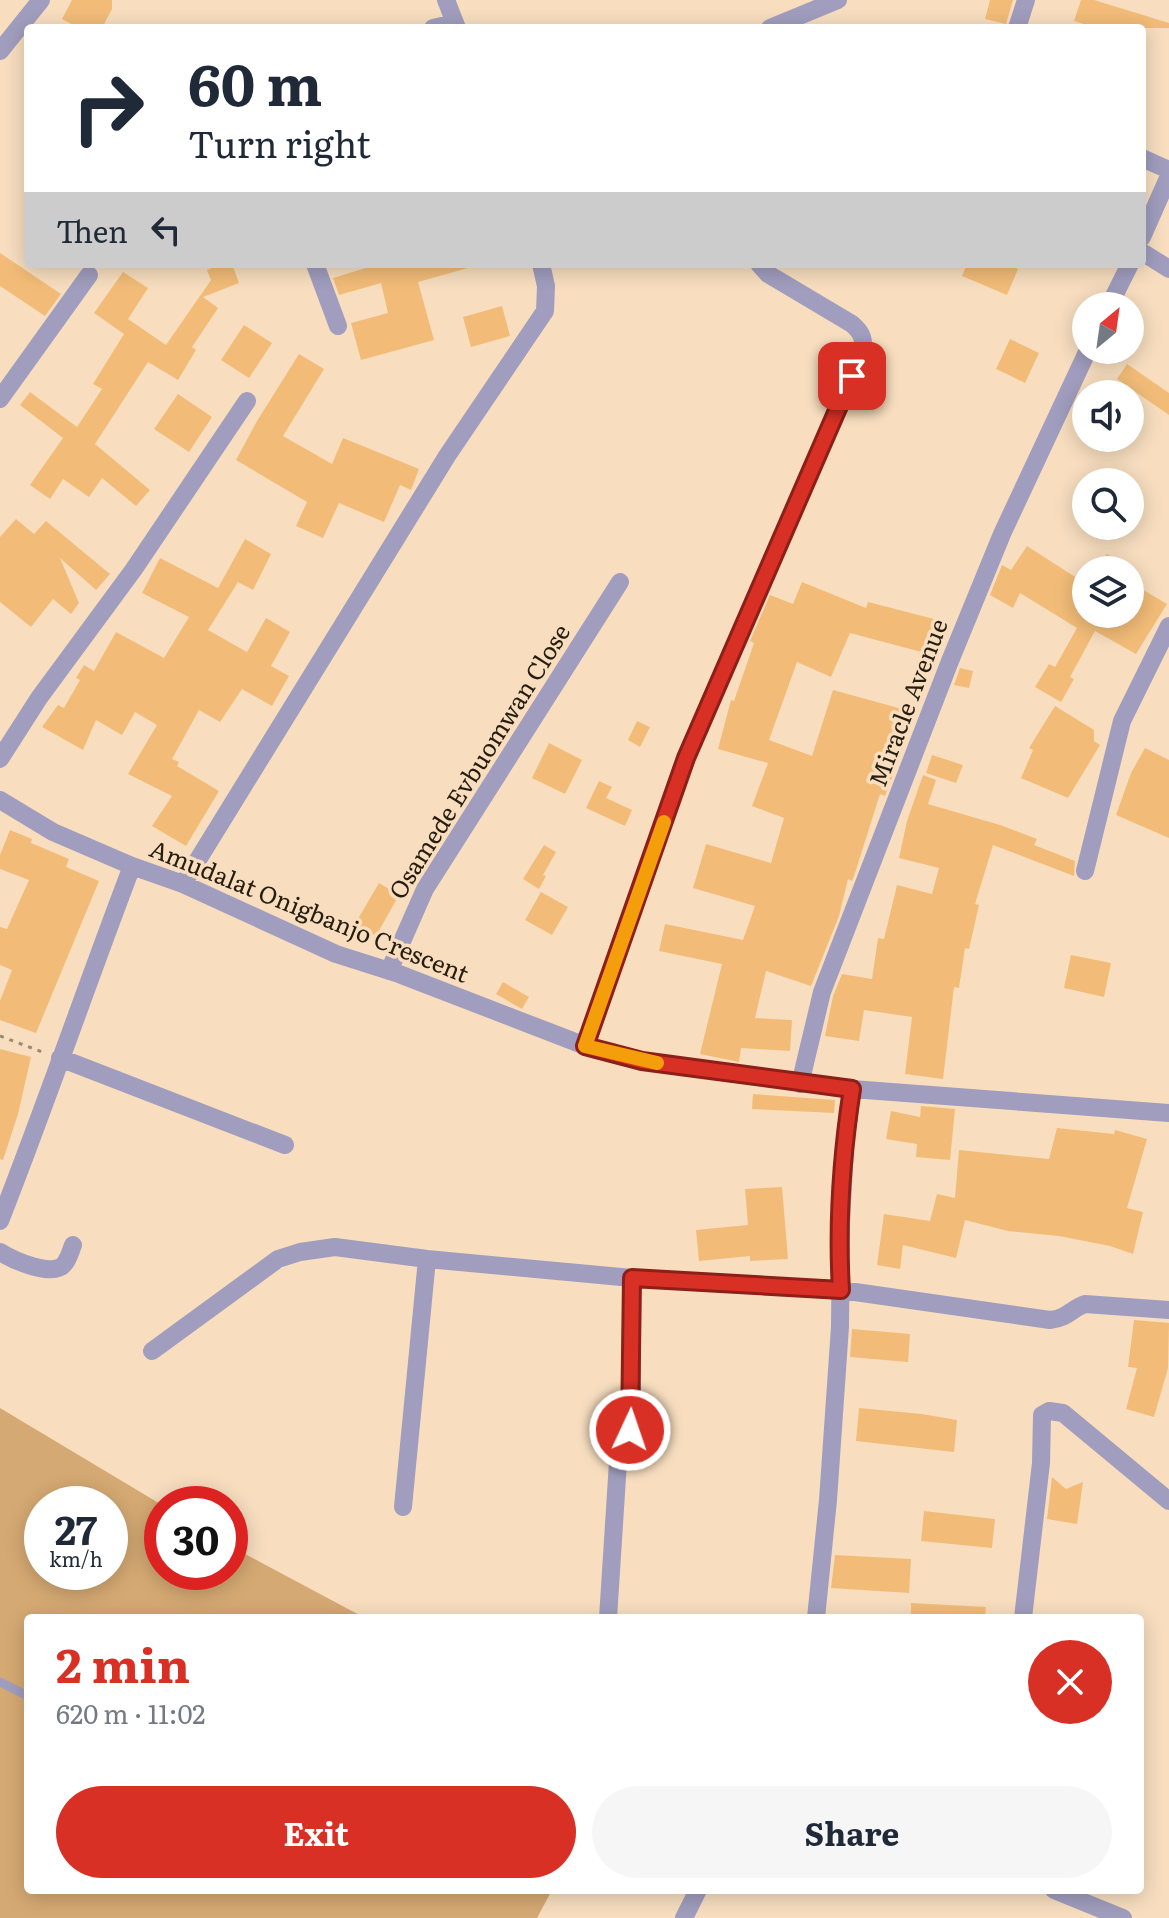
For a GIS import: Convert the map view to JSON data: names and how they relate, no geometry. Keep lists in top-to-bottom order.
{
  "streets": {
    "street": ["Miracle Avenue", "Osamede Evbuomwan Close", "Amudalat Onigbanjo Crescent"]
  },
  "crossings": [
    ["Miracle Avenue", "Amudalat Onigbanjo Crescent"],
    ["Osamede Evbuomwan Close", "Amudalat Onigbanjo Crescent"]
  ],
  "north": "top right",
  "page": {
    "turn": ["60 m", "Turn right"],
    "then": "Then",
    "speed": "27 km/h",
    "limit": "30",
    "heading": ["2 min", "620 m · 11:02"],
    "buttons": ["Exit", "Share"]
  }
}
